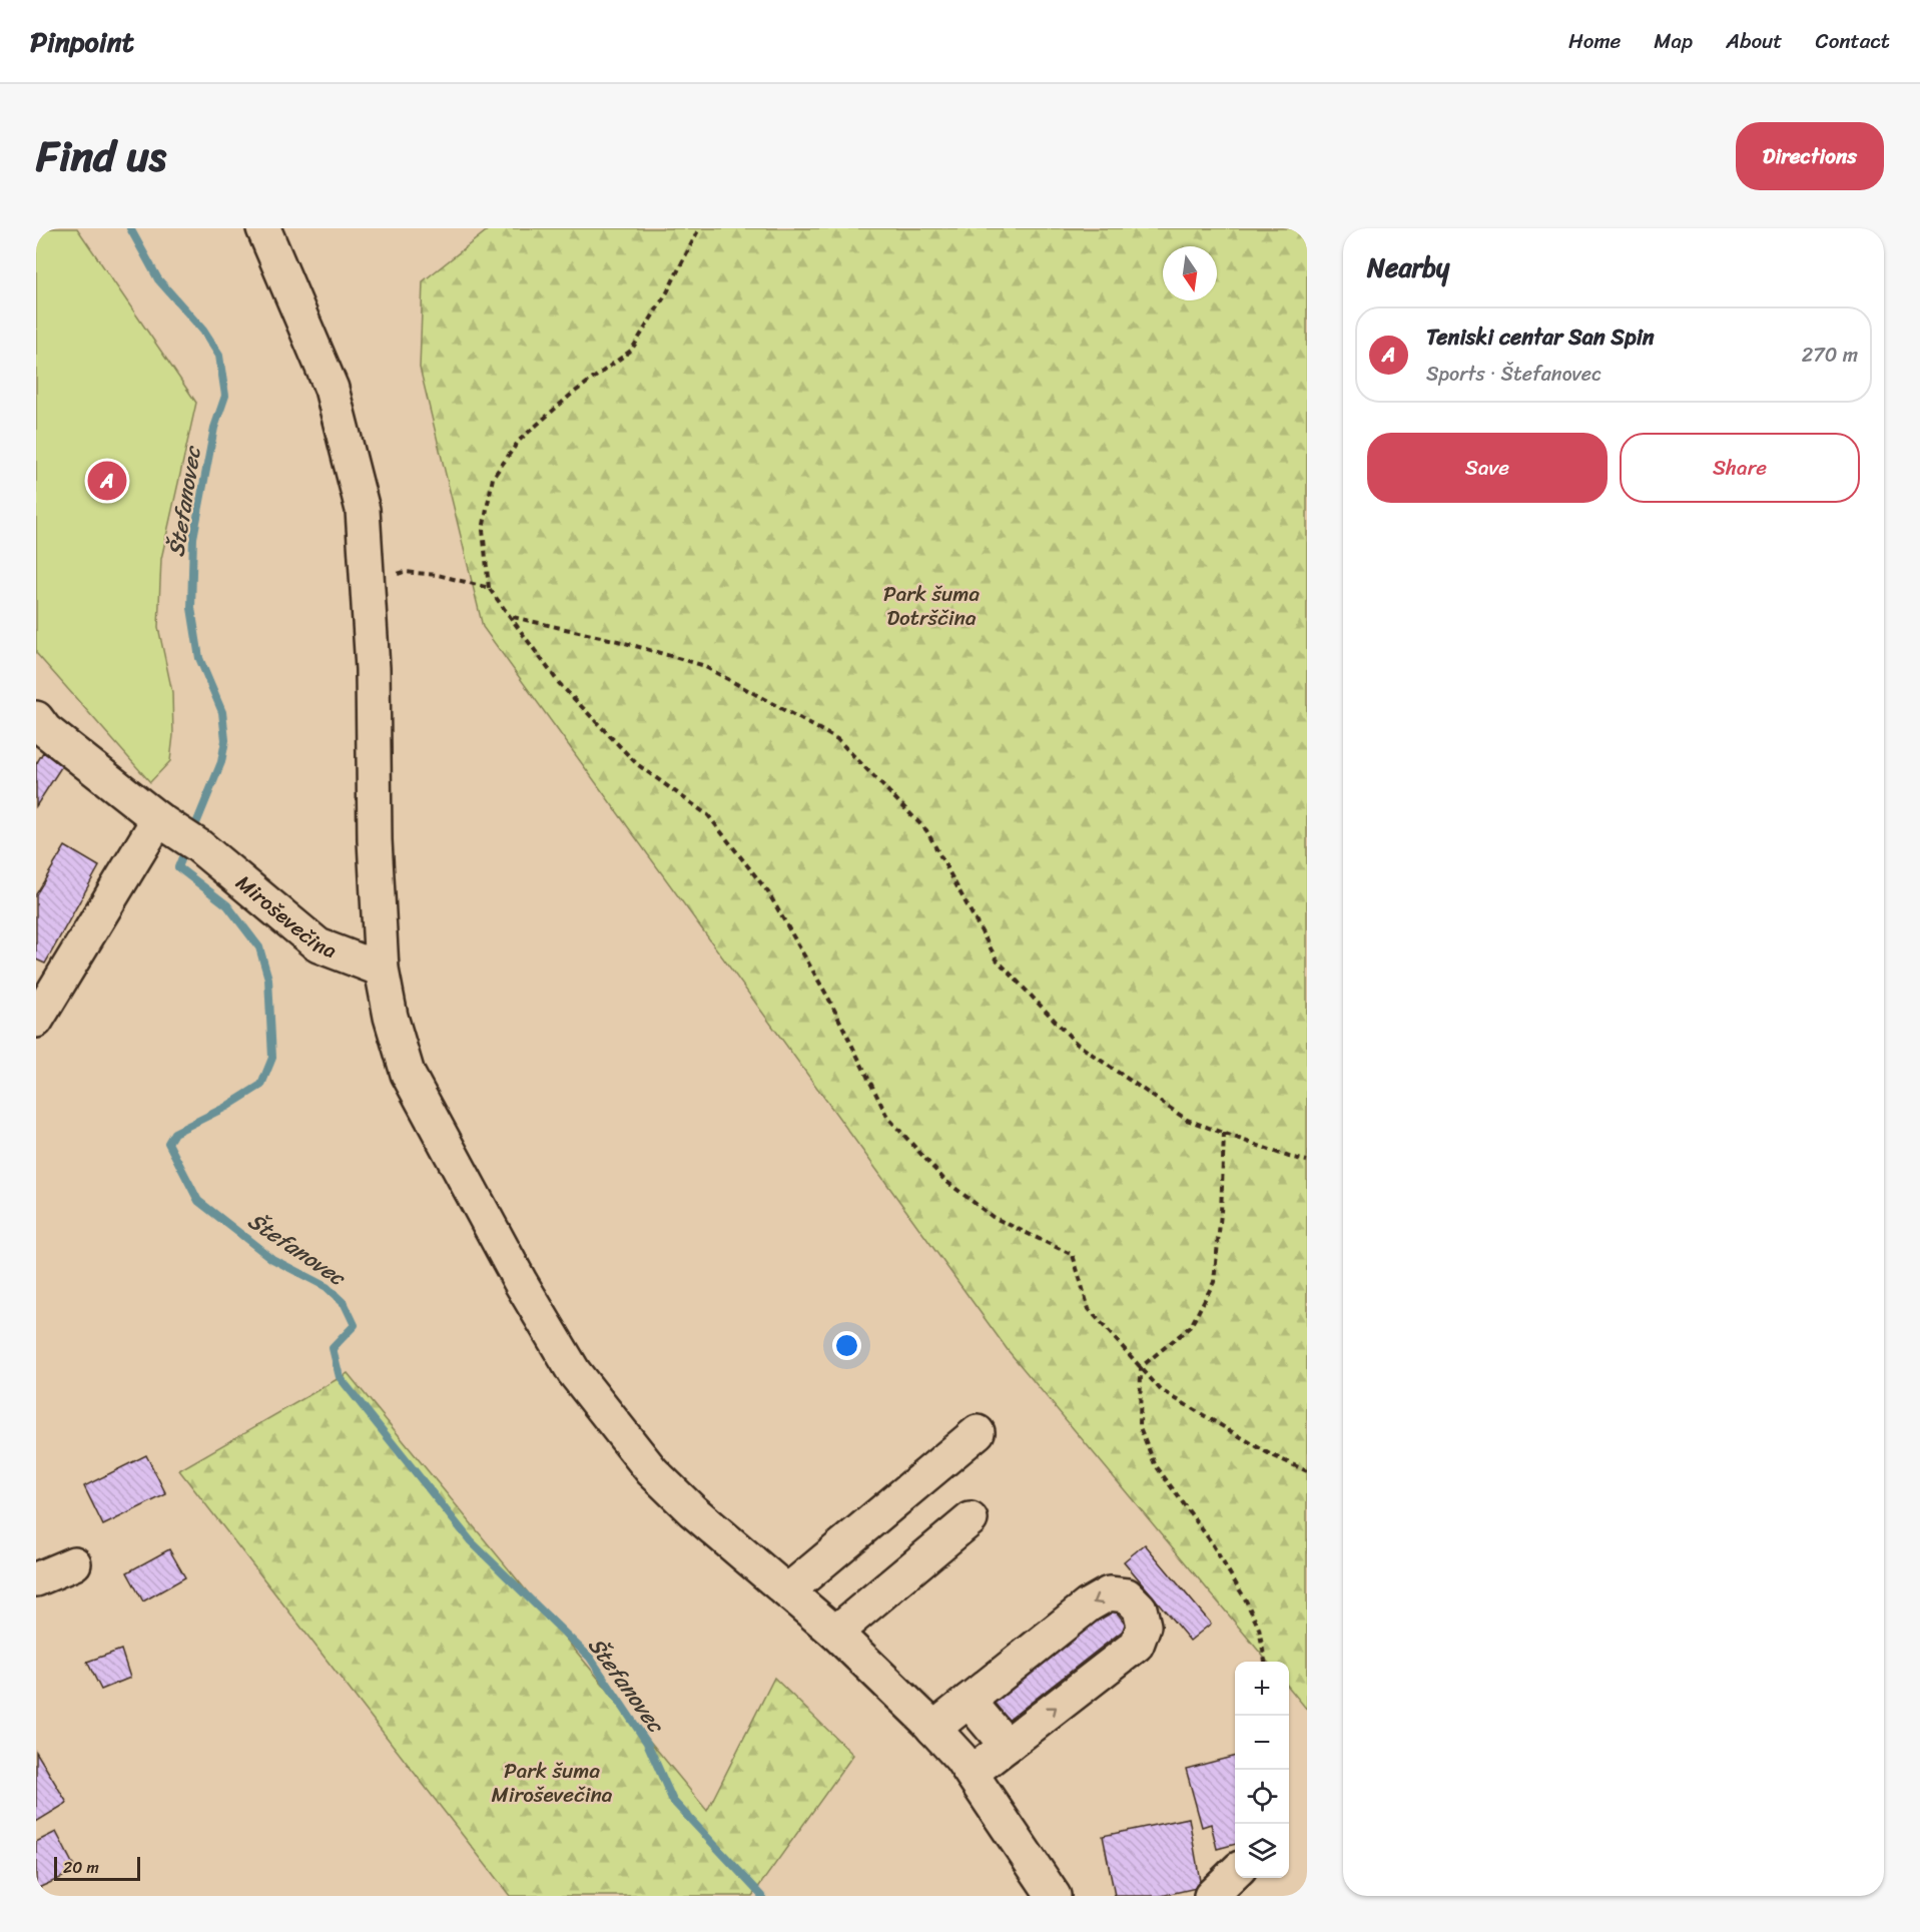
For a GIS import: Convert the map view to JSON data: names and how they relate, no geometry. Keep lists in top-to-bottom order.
{
  "streets": {
    "street": ["Miroševečina"]
  },
  "water": ["Štefanovec"],
  "parks": ["Park šuma Dotrščina", "Park šuma Miroševečina"],
  "scale_bar": "20 m",
  "north": "bottom",
  "page": {
    "header": "Pinpoint",
    "nav": [
      "Home",
      "Map",
      "About",
      "Contact"
    ],
    "title": "Find us",
    "buttons": [
      "Directions",
      ["Save", "Share"]
    ],
    "heading": "Nearby",
    "list": [
      {
        "mark": "A",
        "name": "Teniski centar San Spin",
        "note": "Sports · Štefanovec",
        "value": "270 m"
      }
    ],
    "pins": "A",
    "map_buttons": ["+", "−"],
    "scale": "20 m"
  }
}
